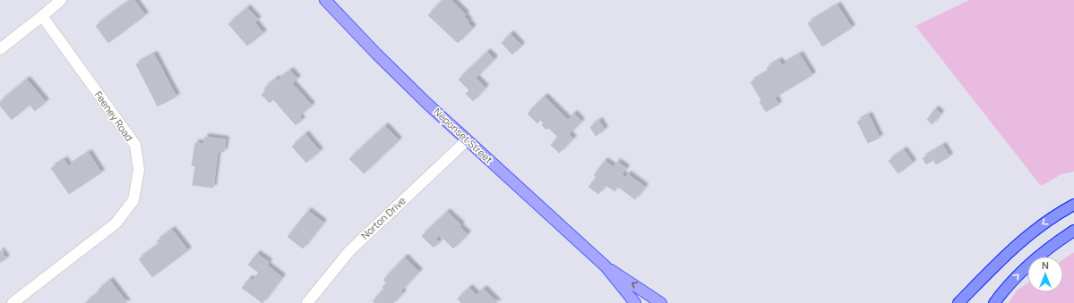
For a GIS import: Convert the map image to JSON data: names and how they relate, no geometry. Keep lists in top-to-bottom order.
{
  "streets": {
    "main road": ["Neponset Street"],
    "street": ["Feeney Road", "Norton Drive"]
  },
  "crossings": [
    ["Neponset Street", "Norton Drive"]
  ],
  "north": "top"
}
